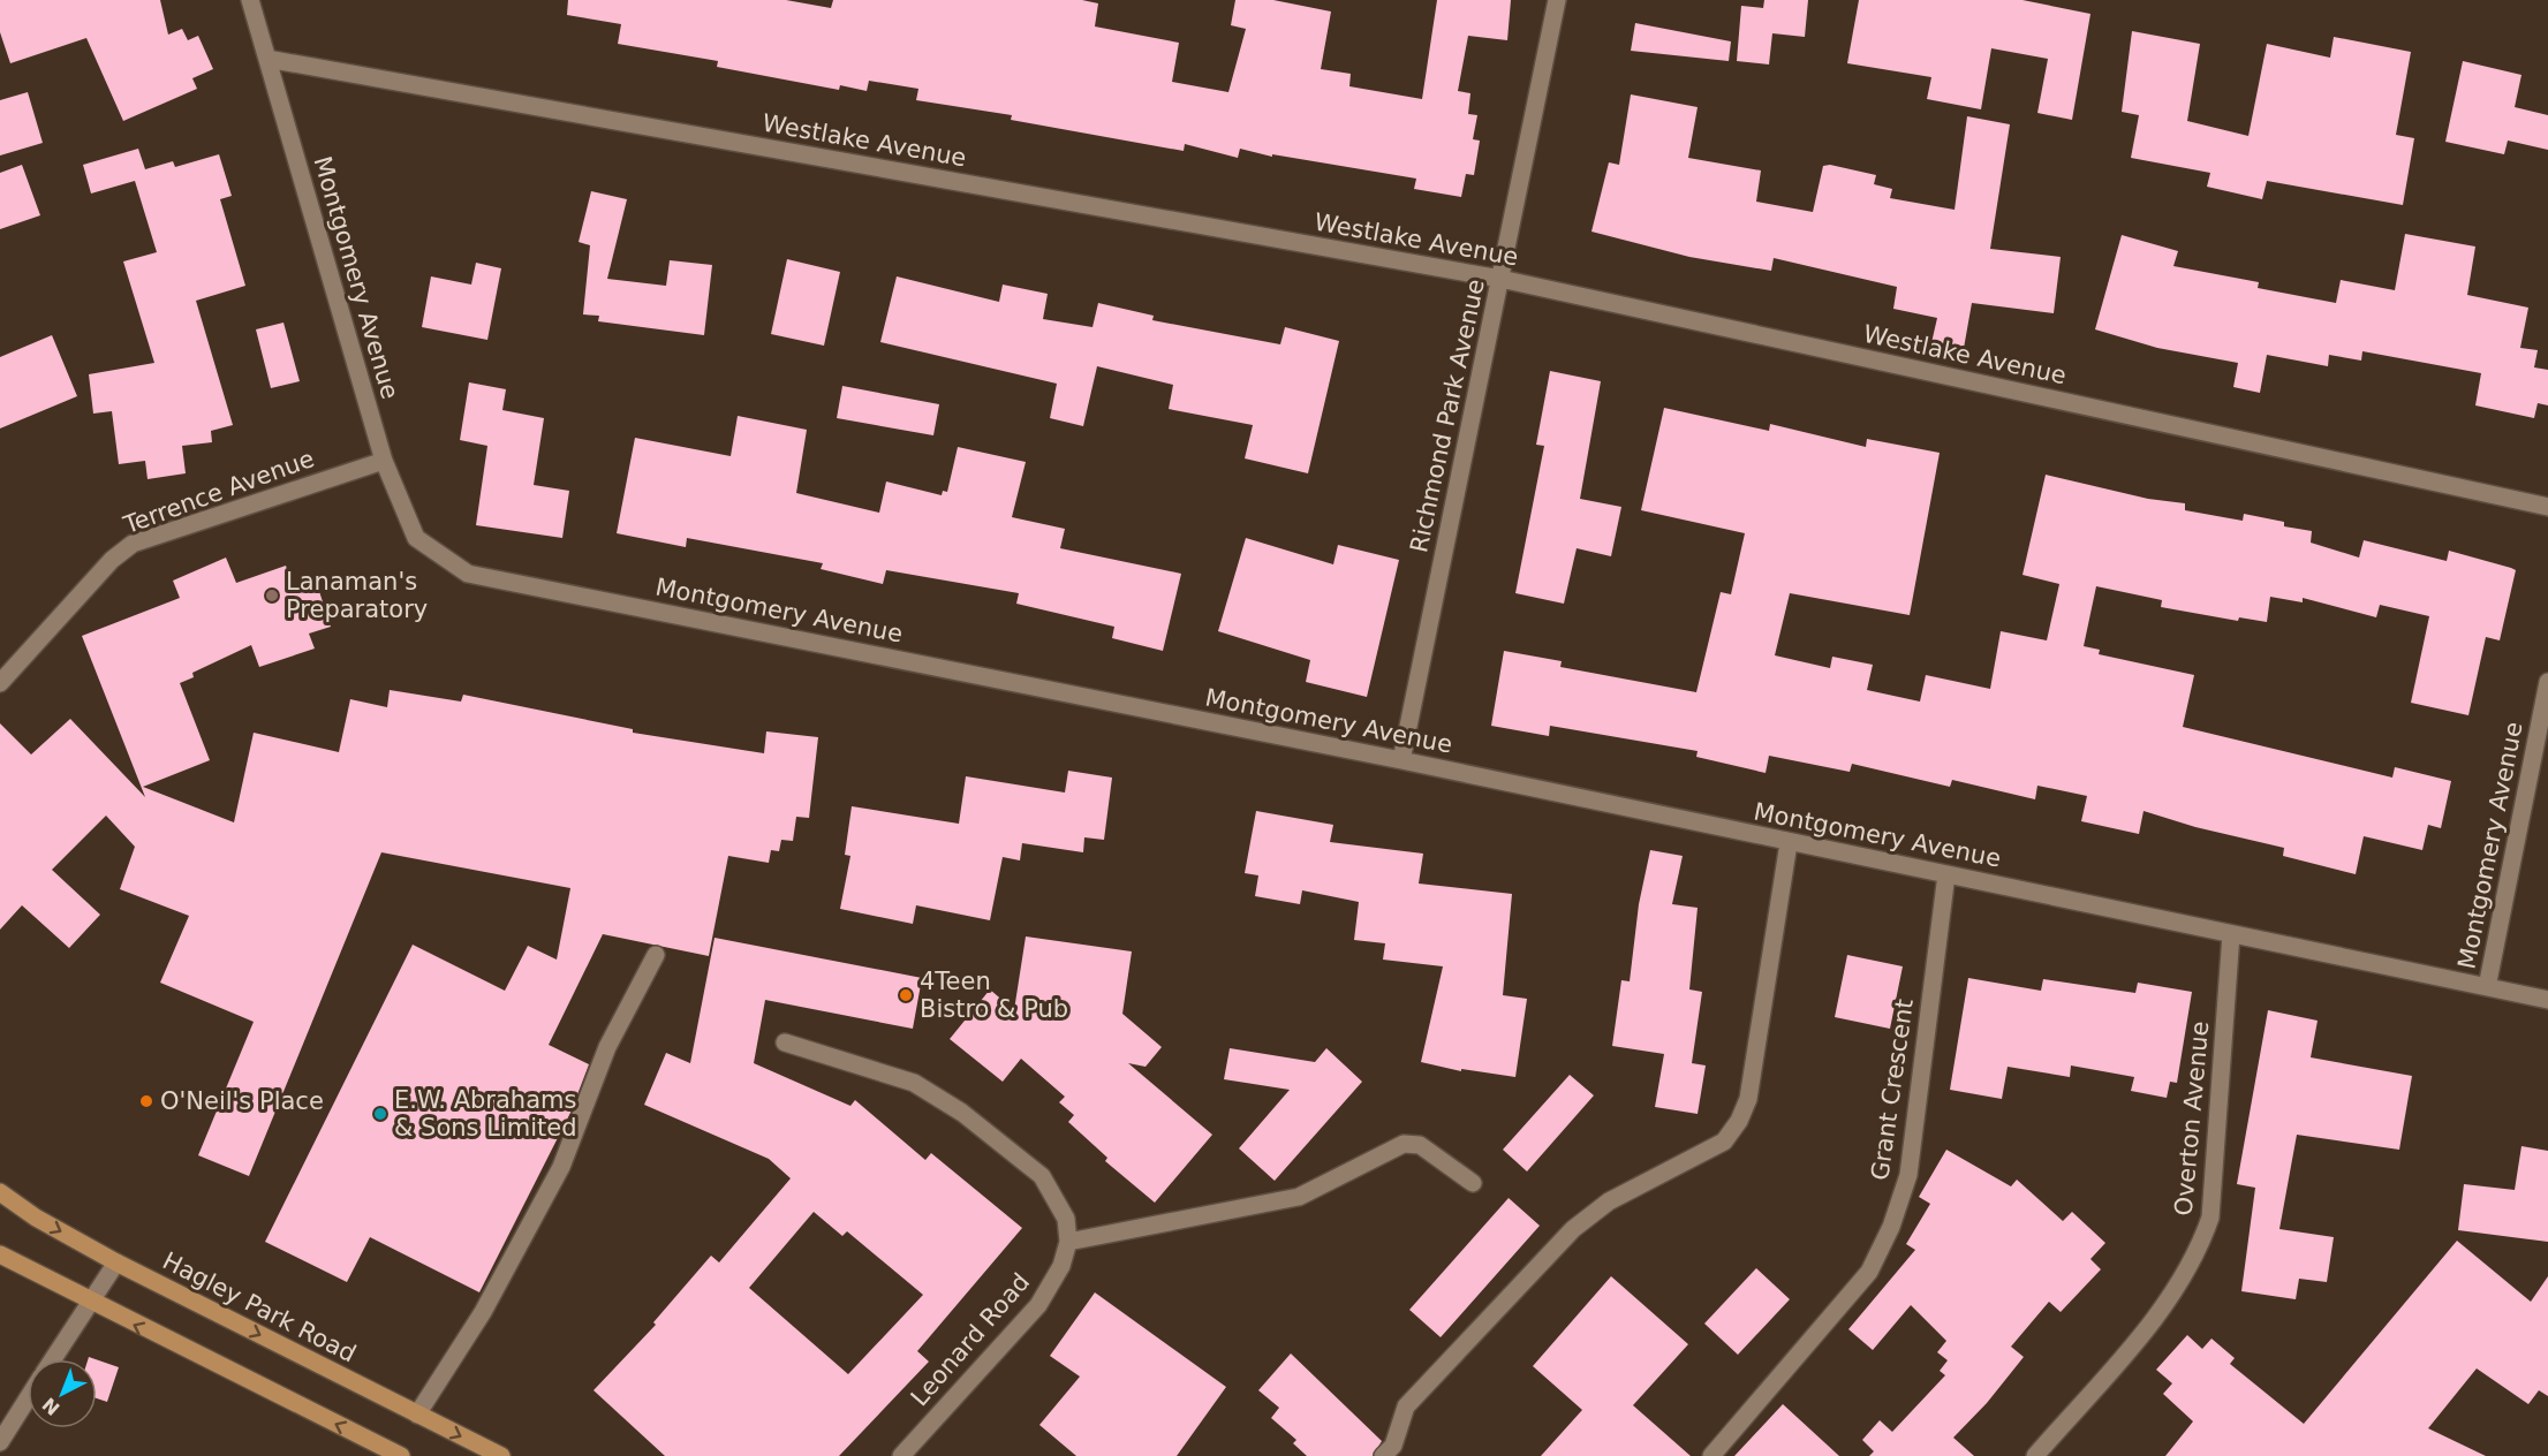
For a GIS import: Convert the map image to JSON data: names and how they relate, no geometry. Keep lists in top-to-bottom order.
{
  "streets": {
    "main road": ["Hagley Park Road"],
    "street": [
      "Westlake Avenue",
      "Montgomery Avenue",
      "Richmond Park Avenue",
      "Terrence Avenue",
      "Grant Crescent",
      "Overton Avenue",
      "Leonard Road"
    ]
  },
  "crossings": [
    ["Westlake Avenue", "Montgomery Avenue"],
    ["Westlake Avenue", "Richmond Park Avenue"],
    ["Montgomery Avenue", "Richmond Park Avenue"],
    ["Montgomery Avenue", "Terrence Avenue"],
    ["Montgomery Avenue", "Grant Crescent"],
    ["Montgomery Avenue", "Overton Avenue"]
  ],
  "places": [
    "Lanaman's Preparatory",
    "4Teen Bistro & Pub",
    "O'Neil's Place",
    "E.W. Abrahams & Sons Limited"
  ],
  "north": "bottom left"
}
